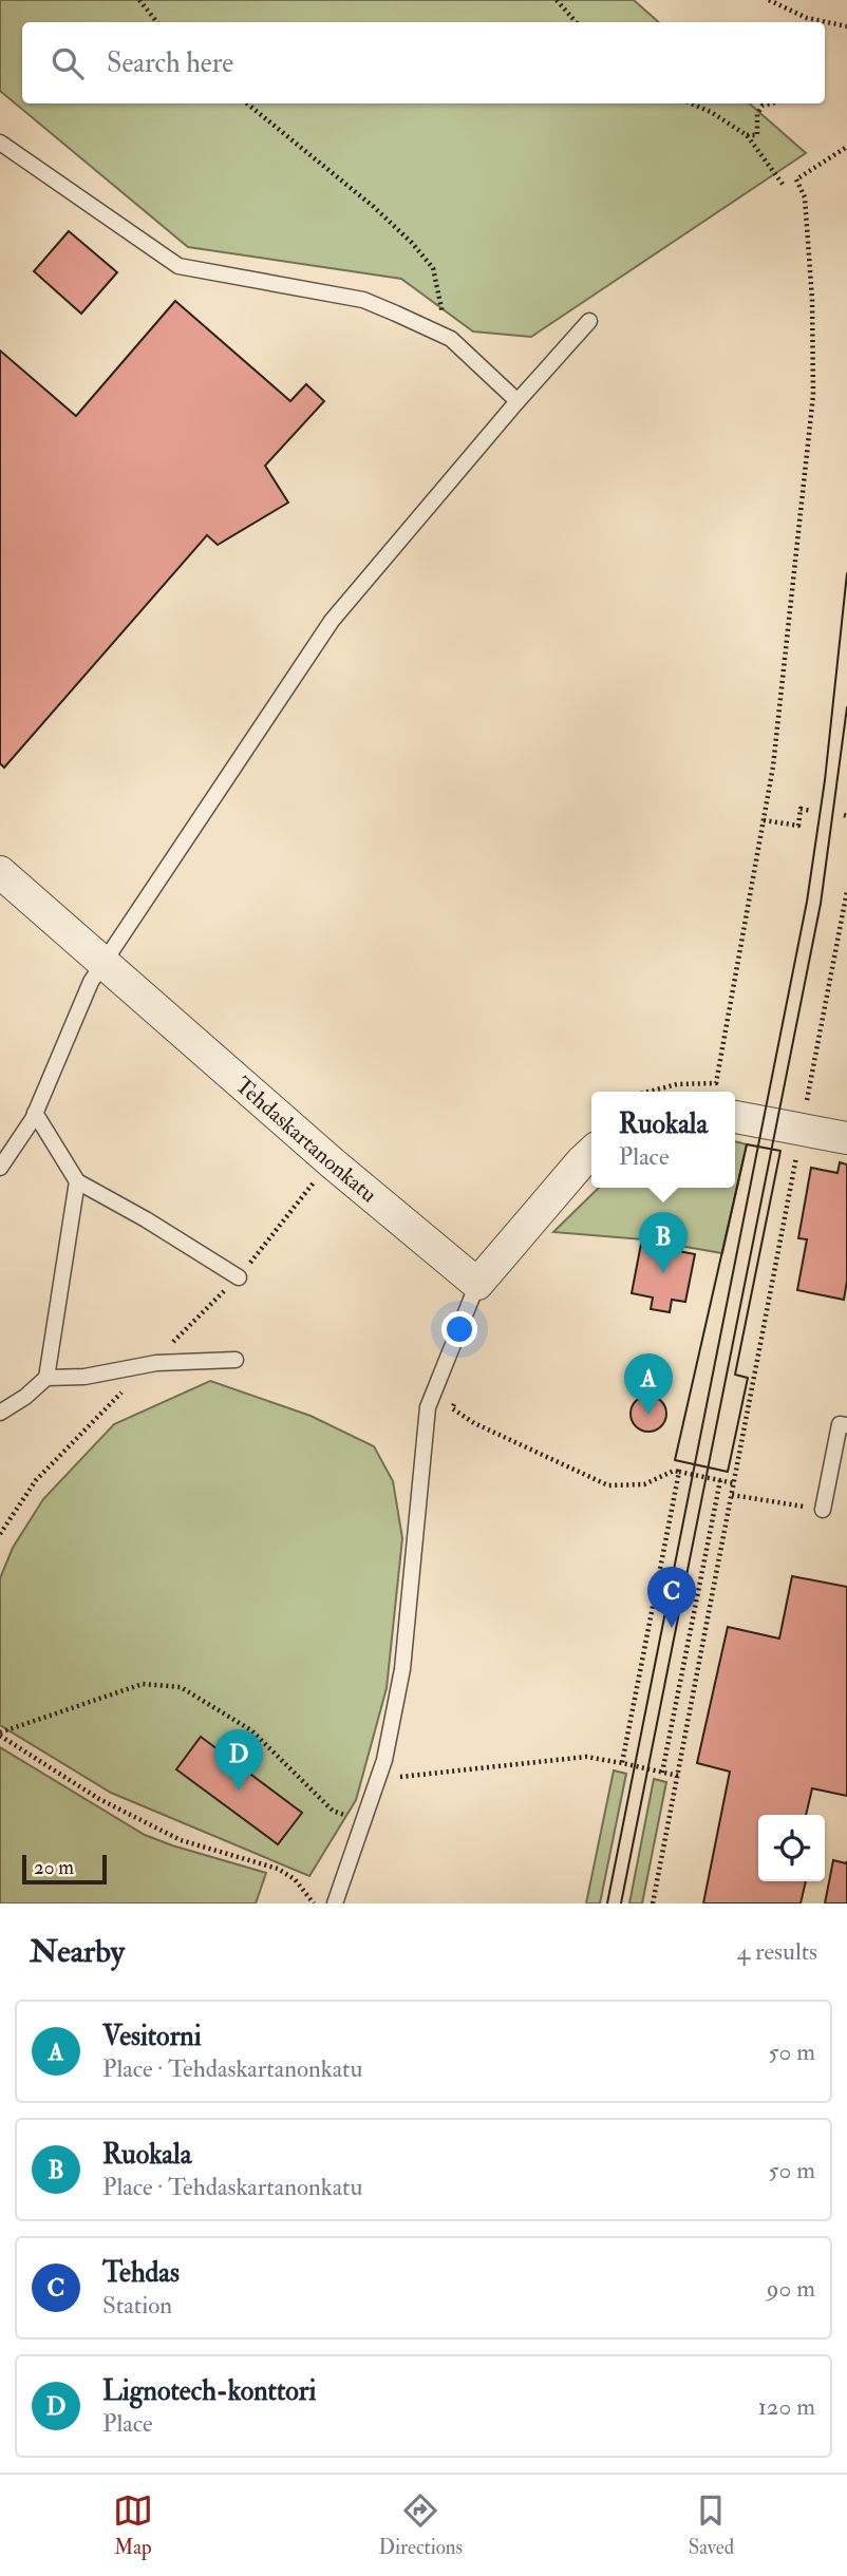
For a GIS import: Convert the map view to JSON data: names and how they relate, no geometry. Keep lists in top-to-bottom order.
{
  "streets": {
    "street": ["Tehdaskartanonkatu"]
  },
  "scale_bar": "20 m",
  "page": {
    "search": "Search here",
    "popup": ["Ruokala", "Place"],
    "pins": [
      "B",
      "A",
      "C",
      "D"
    ],
    "scale": "20 m",
    "heading": ["Nearby", "4 results"],
    "list": [
      {
        "mark": "A",
        "name": "Vesitorni",
        "note": "Place · Tehdaskartanonkatu",
        "value": "50 m"
      },
      {
        "mark": "B",
        "name": "Ruokala",
        "note": "Place · Tehdaskartanonkatu",
        "value": "50 m"
      },
      {
        "mark": "C",
        "name": "Tehdas",
        "note": "Station",
        "value": "90 m"
      },
      {
        "mark": "D",
        "name": "Lignotech-konttori",
        "note": "Place",
        "value": "120 m"
      }
    ],
    "nav": ["Map", "Directions", "Saved"]
  }
}
